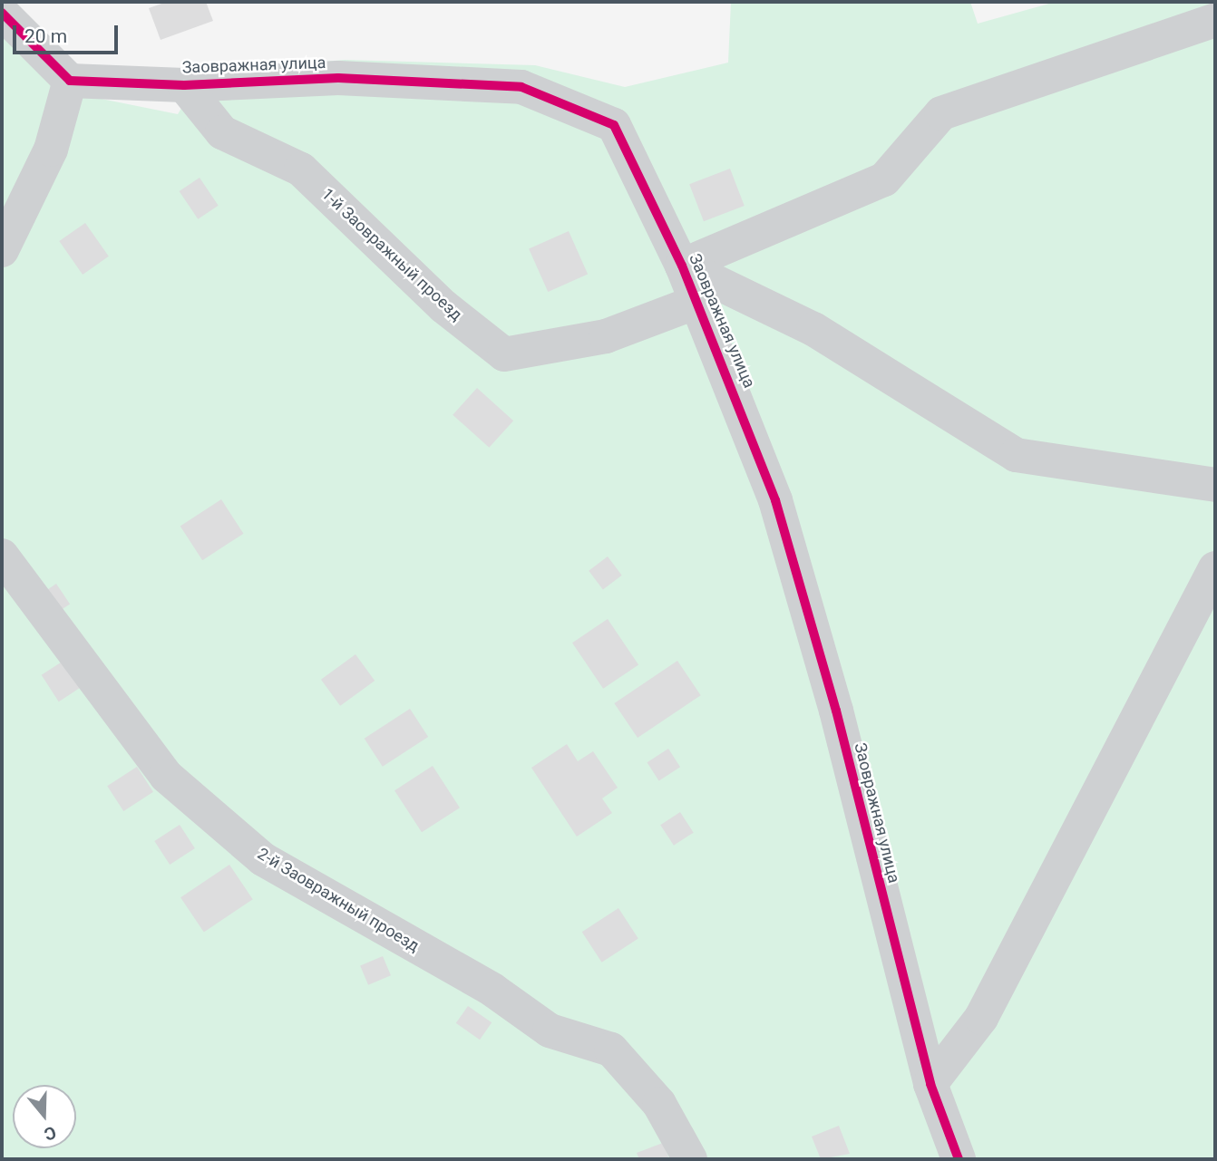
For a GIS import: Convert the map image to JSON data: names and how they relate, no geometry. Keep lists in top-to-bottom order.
{
  "streets": {
    "street": ["Заовражная улица", "1-й Заовражный проезд", "2-й Заовражный проезд"]
  },
  "crossings": [
    ["Заовражная улица", "1-й Заовражный проезд"]
  ],
  "scale_bar": "20 m",
  "north": "bottom"
}
